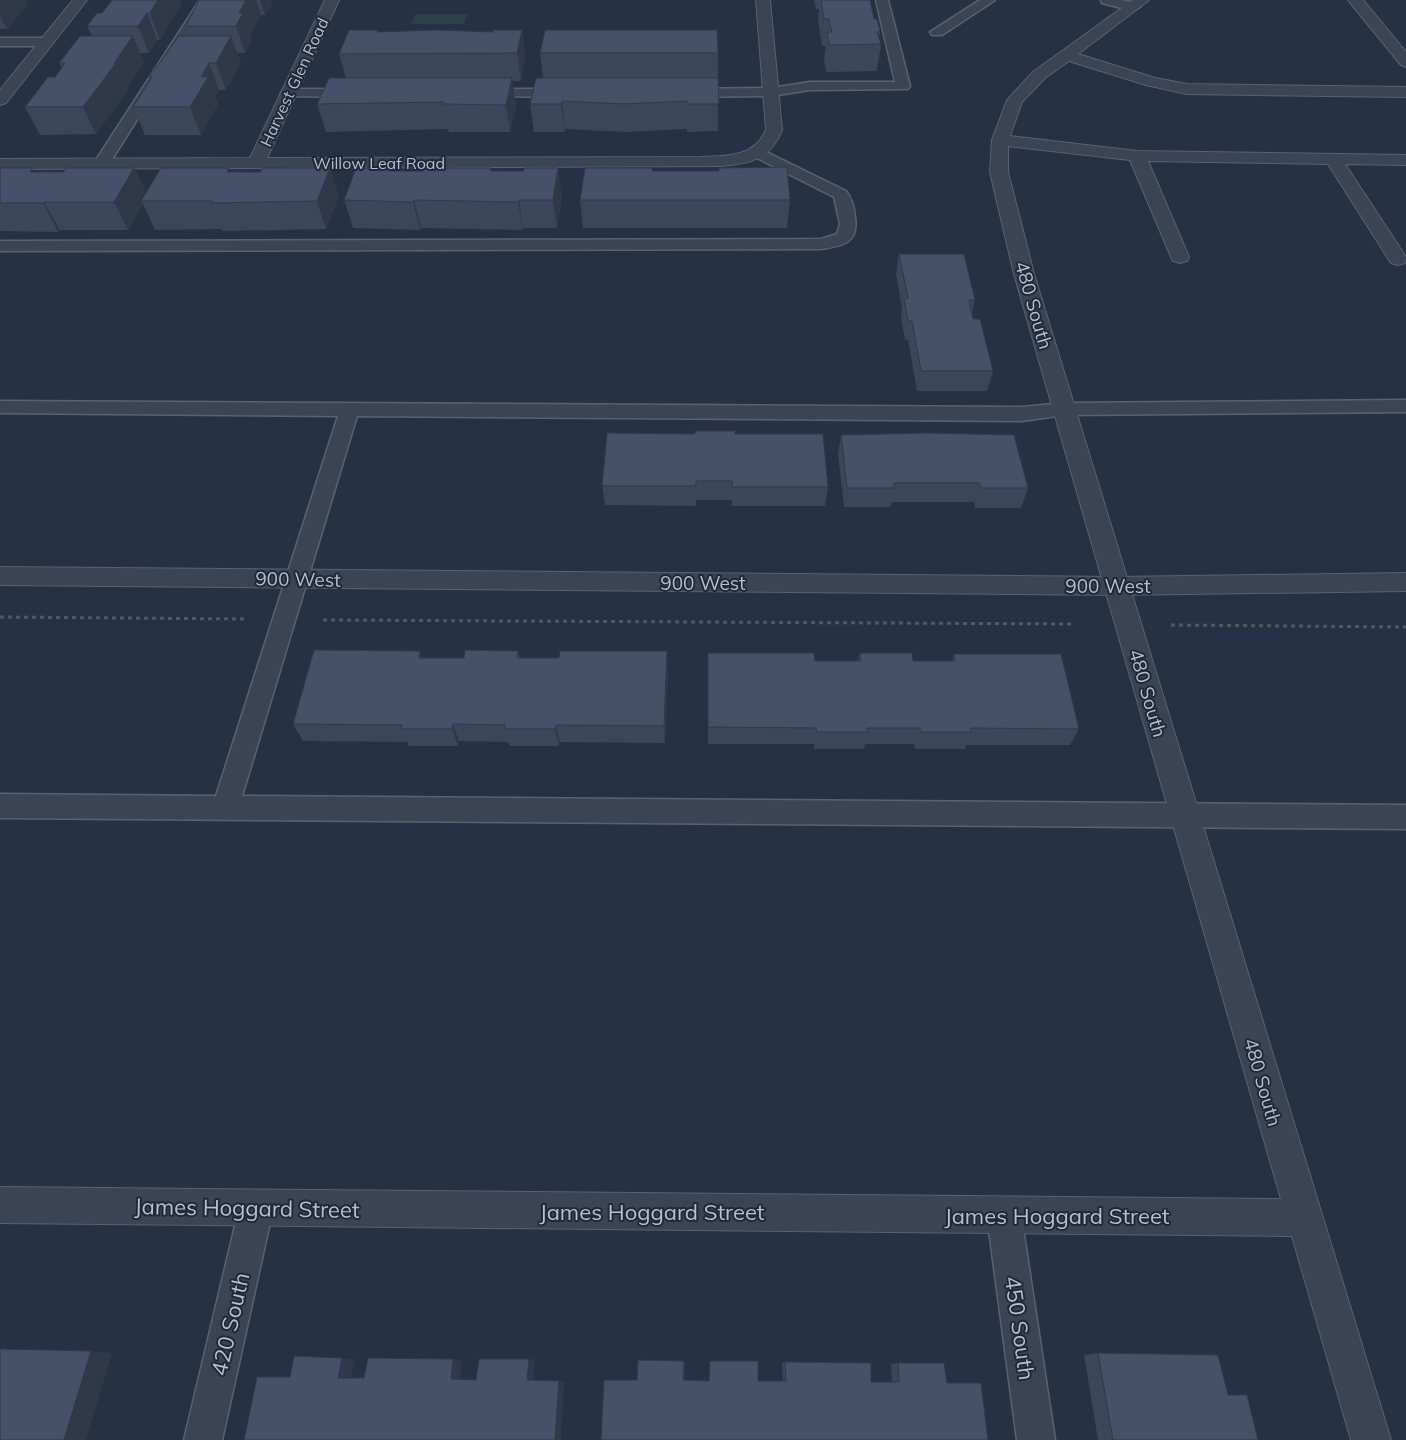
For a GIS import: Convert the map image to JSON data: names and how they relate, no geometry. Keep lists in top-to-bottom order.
{
  "streets": {
    "street": [
      "Harvest Glen Road",
      "Willow Leaf Road",
      "480 South",
      "900 West",
      "James Hoggard Street"
    ],
    "lane": ["420 South", "450 South"]
  },
  "crossings": [
    ["Harvest Glen Road", "Willow Leaf Road"],
    ["480 South", "900 West"],
    ["480 South", "James Hoggard Street"],
    ["James Hoggard Street", "420 South"],
    ["James Hoggard Street", "450 South"]
  ]
}
